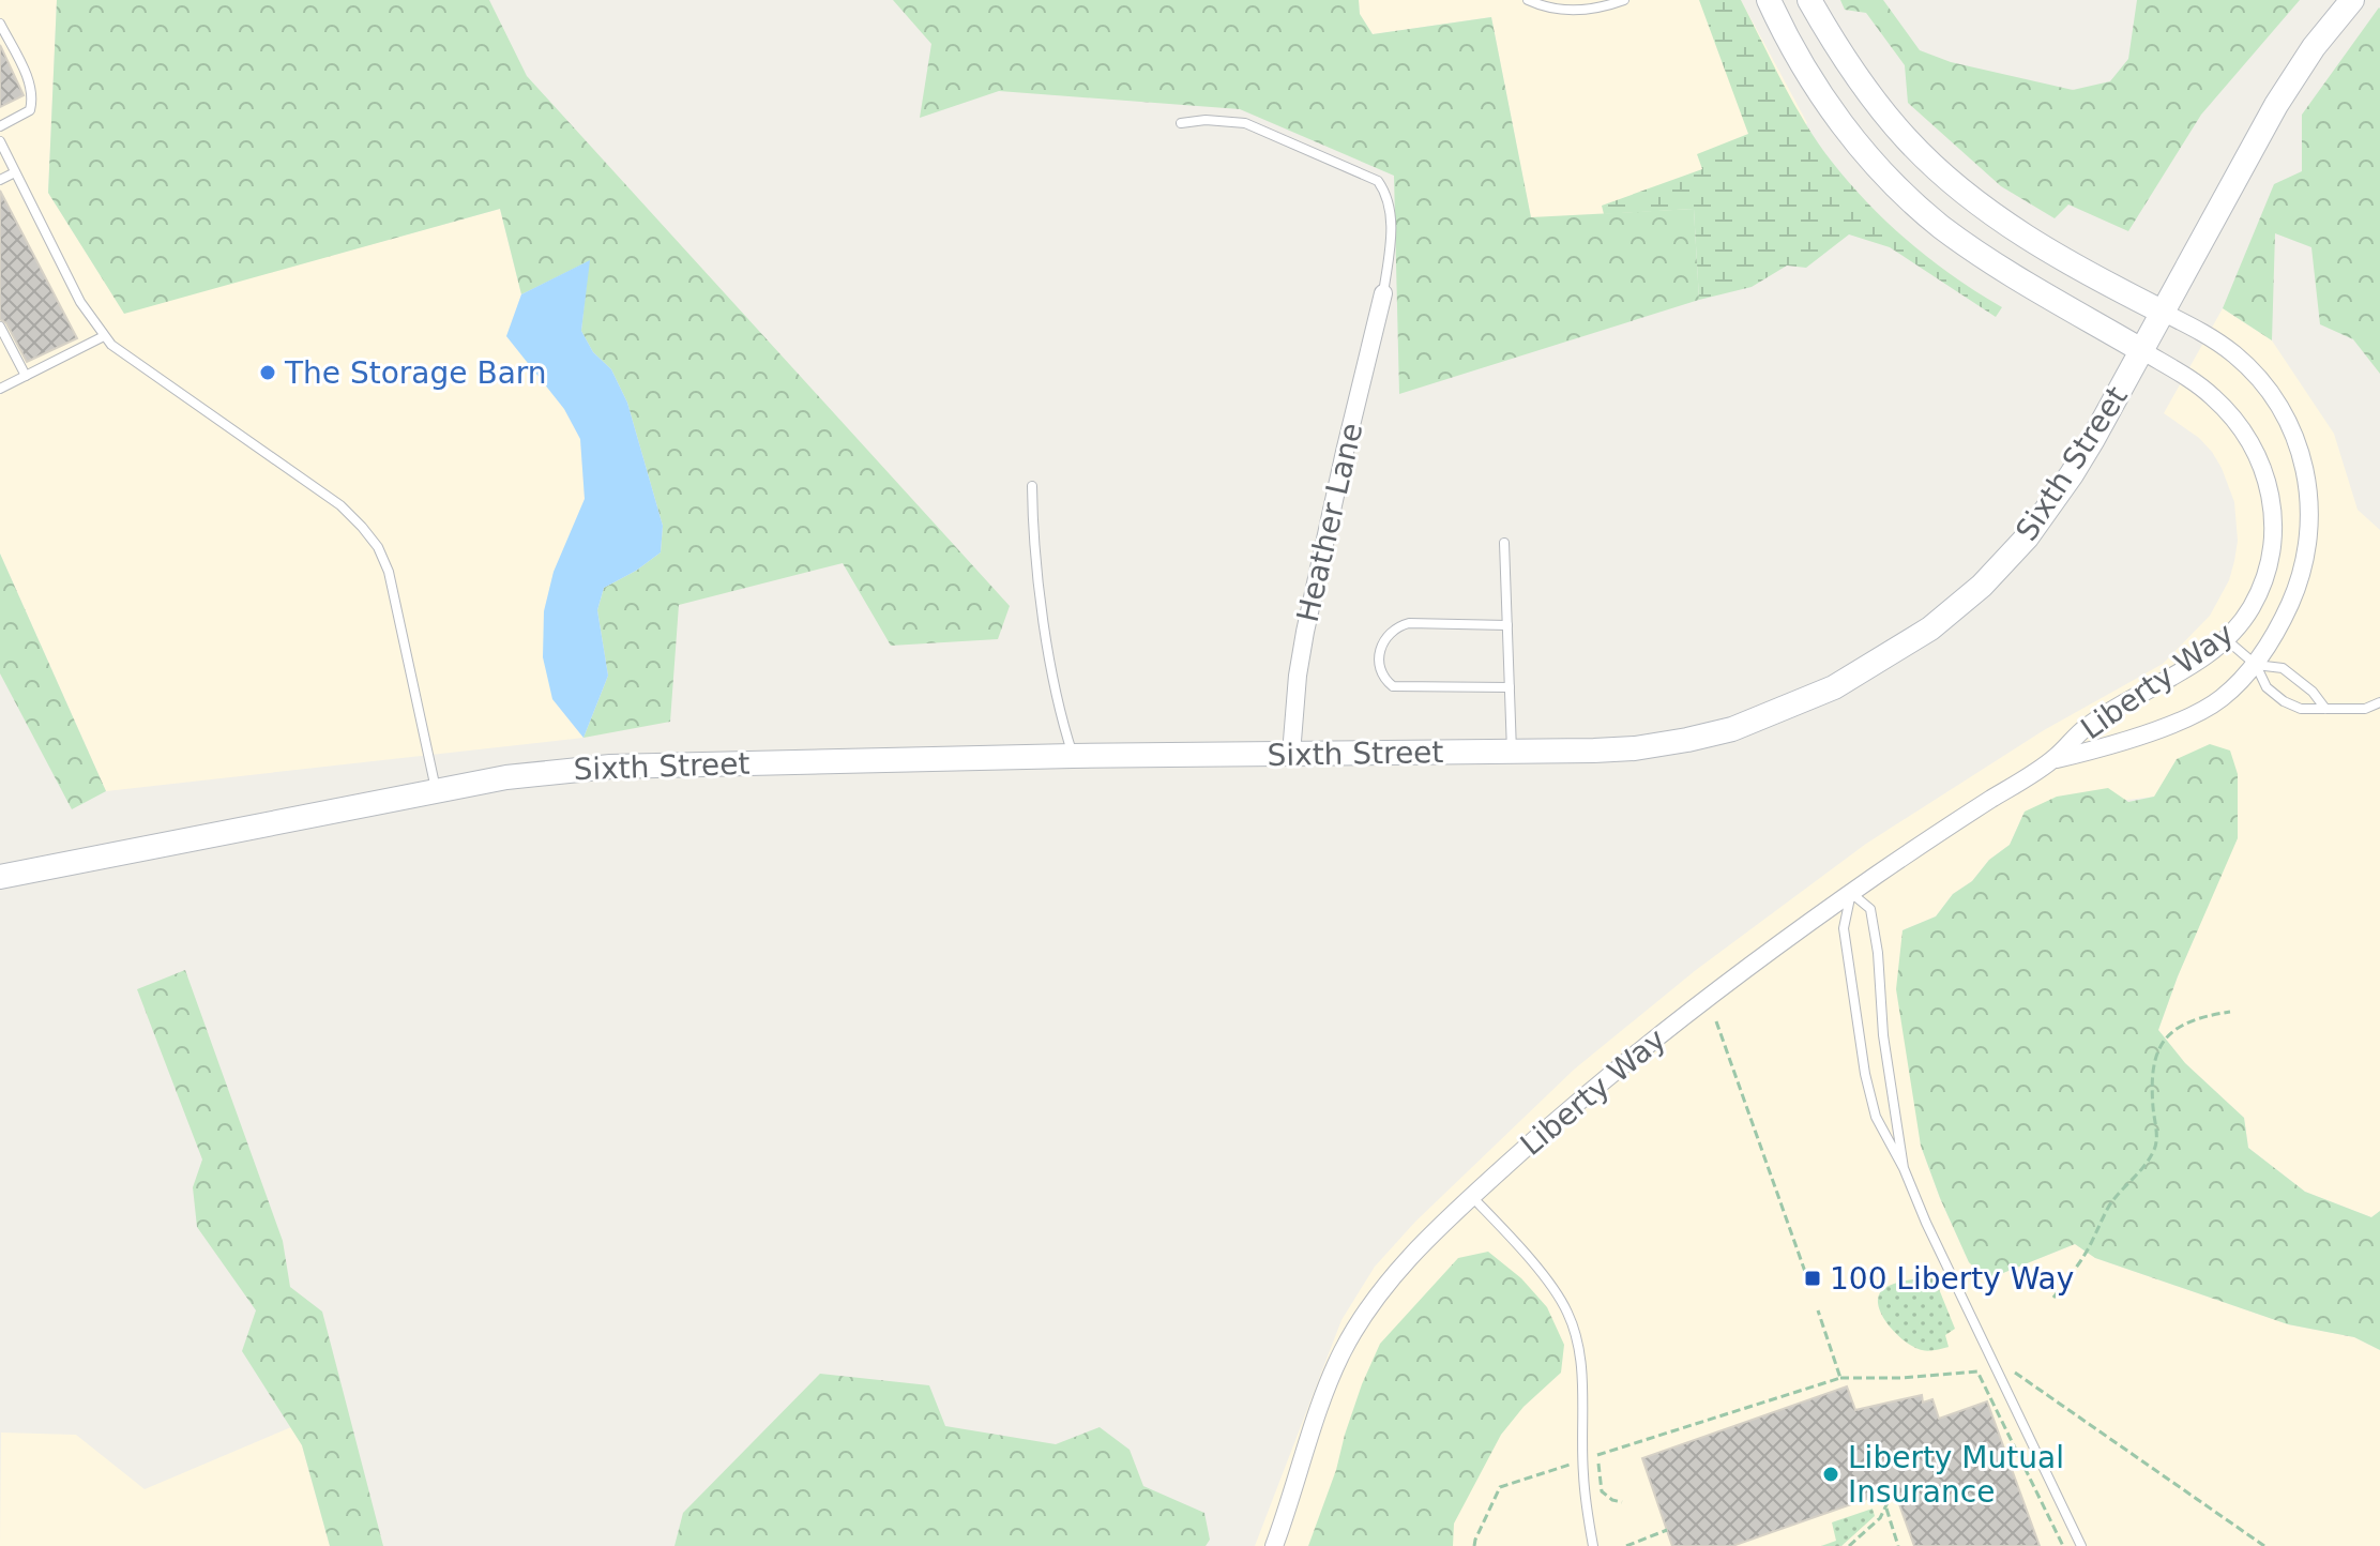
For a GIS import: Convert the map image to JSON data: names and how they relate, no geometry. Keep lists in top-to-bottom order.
{
  "streets": {
    "main road": ["Sixth Street"],
    "street": ["Heather Lane", "Liberty Way"]
  },
  "crossings": [
    ["Sixth Street", "Heather Lane"],
    ["Sixth Street", "Liberty Way"]
  ],
  "places": {
    "other": ["The Storage Barn", "Liberty Mutual Insurance"],
    "transit": ["100 Liberty Way"]
  }
}
